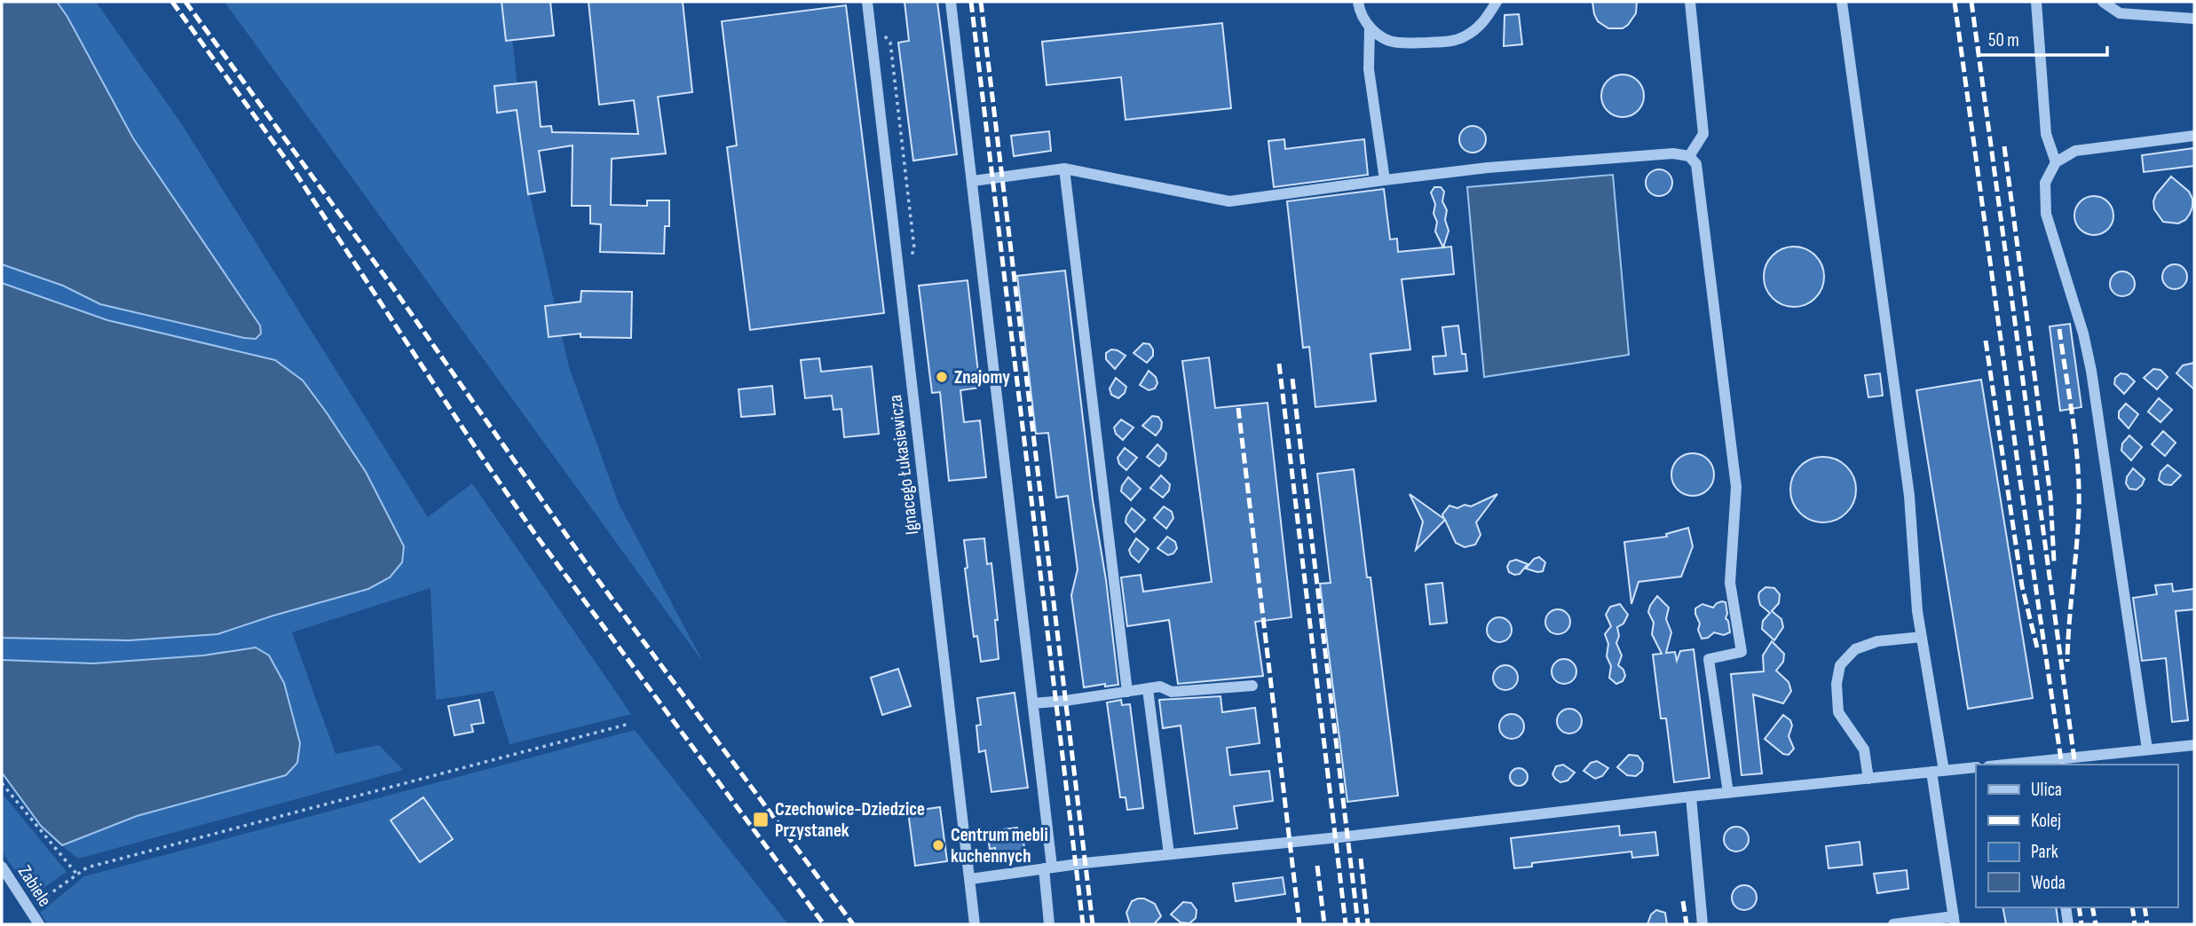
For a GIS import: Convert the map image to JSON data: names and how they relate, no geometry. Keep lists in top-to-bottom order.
{
  "streets": {
    "street": ["Ignacego Łukasiewicza", "Zabiele"]
  },
  "places": {
    "other": ["Znajomy", "Centrum mebli kuchennych"],
    "transit": ["Czechowice-Dziedzice Przystanek"]
  },
  "legend": [
    "Ulica",
    "Kolej",
    "Park",
    "Woda"
  ],
  "scale_bar": "50 m"
}
